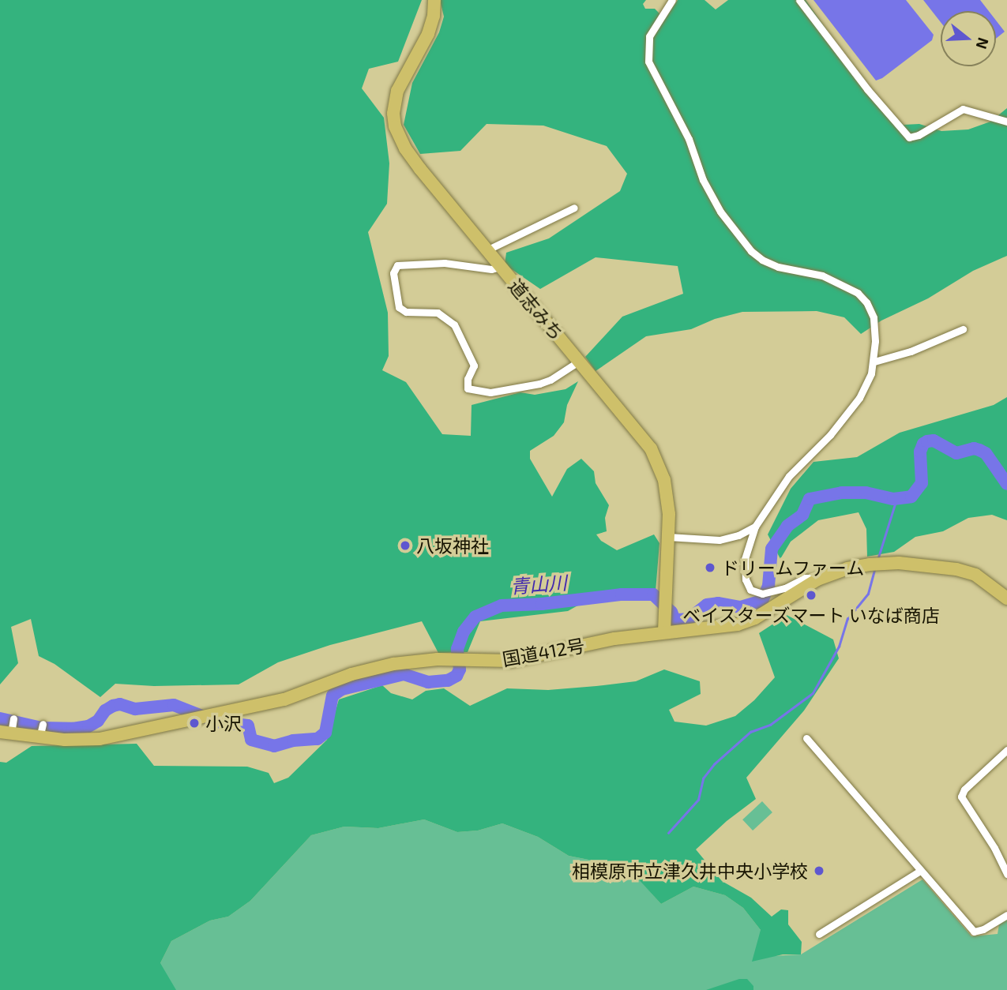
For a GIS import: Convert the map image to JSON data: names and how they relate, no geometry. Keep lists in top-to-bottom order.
{
  "streets": {
    "highway": ["道志みち", "国道412号"]
  },
  "crossings": [
    ["道志みち", "国道412号"]
  ],
  "water": ["青山川"],
  "places": [
    "八坂神社",
    "ドリームファーム",
    "ベイスターズマート いなば商店",
    "小沢",
    "相模原市立津久井中央小学校"
  ],
  "north": "right"
}
